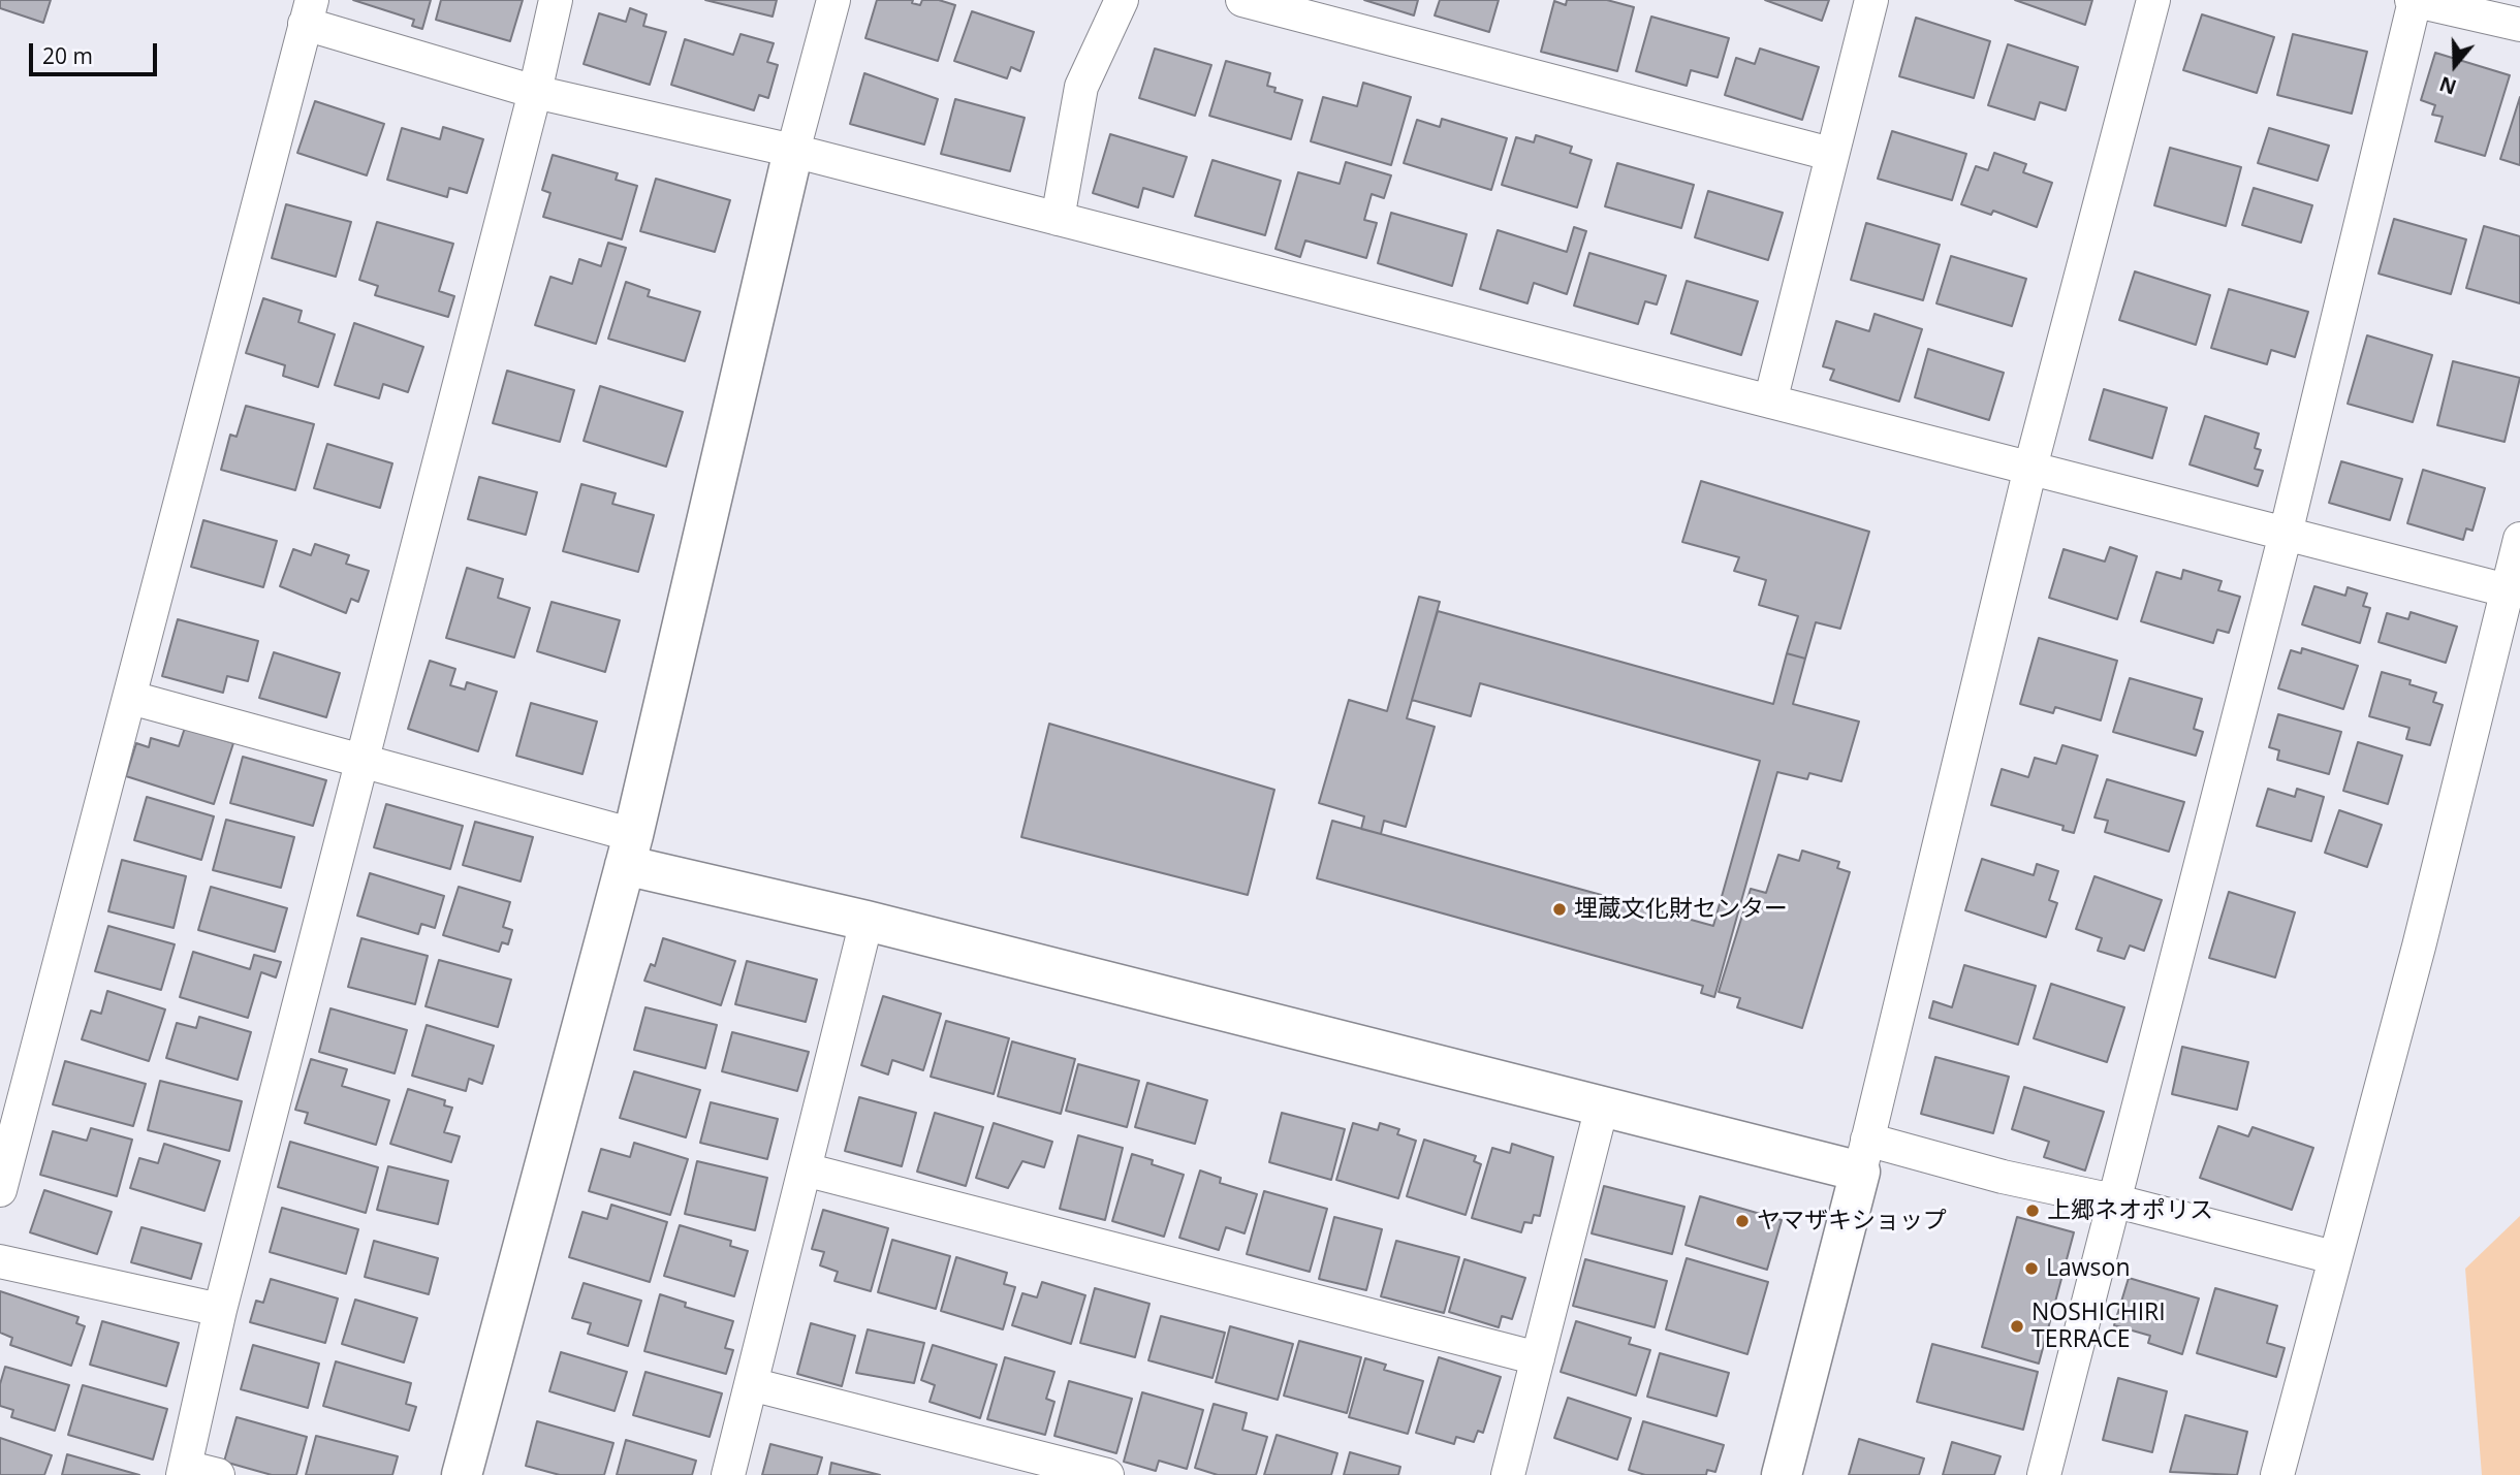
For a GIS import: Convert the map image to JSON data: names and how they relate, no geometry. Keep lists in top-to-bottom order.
{
  "places": [
    "埋蔵文化財センター",
    "上郷ネオポリス",
    "ヤマザキショップ",
    "Lawson",
    "NOSHICHIRI TERRACE"
  ],
  "scale_bar": "20 m",
  "north": "bottom"
}
